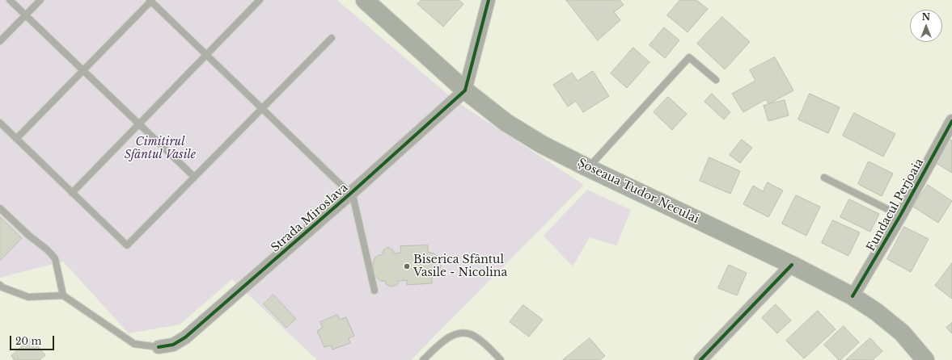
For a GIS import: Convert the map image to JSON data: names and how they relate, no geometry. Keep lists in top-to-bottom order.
{
  "streets": {
    "main road": ["Șoseaua Tudor Neculai"],
    "street": ["Fundacul Perjoaia", "Strada Miroslava"]
  },
  "crossings": [
    ["Șoseaua Tudor Neculai", "Fundacul Perjoaia"],
    ["Șoseaua Tudor Neculai", "Strada Miroslava"]
  ],
  "parks": ["Cimitirul Sfântul Vasile"],
  "places": ["Biserica Sfântul Vasile - Nicolina"],
  "scale_bar": "20 m",
  "north": "top"
}
